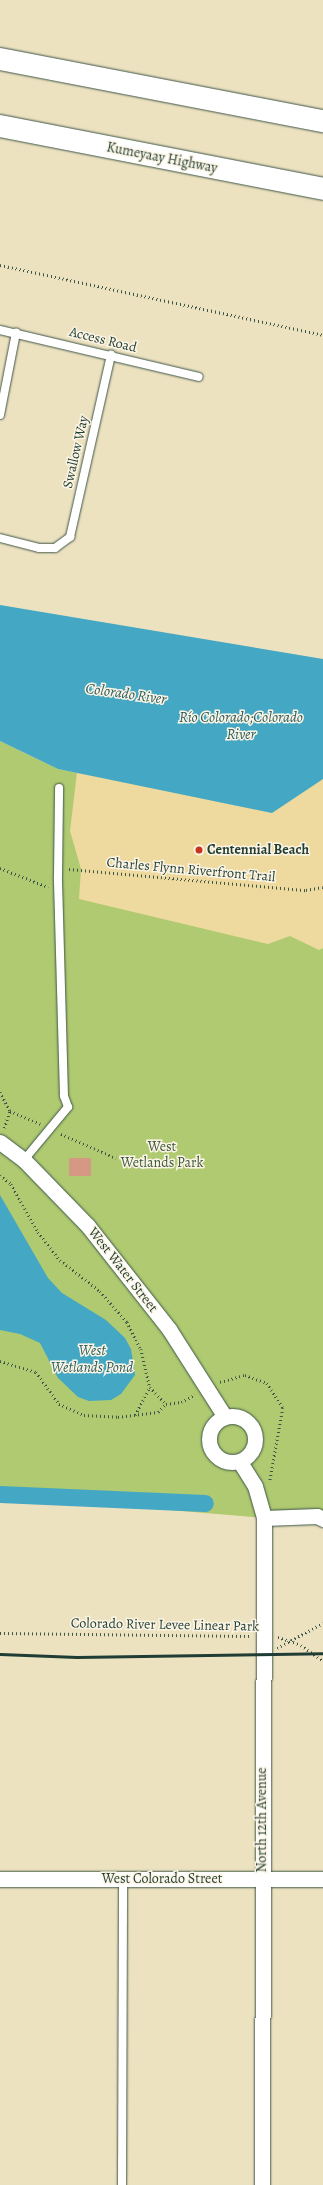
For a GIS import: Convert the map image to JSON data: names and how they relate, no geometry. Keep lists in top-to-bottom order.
{
  "streets": {
    "highway": ["Kumeyaay Highway"],
    "street": ["West Water Street", "North 12th Avenue", "West Colorado Street"],
    "lane": ["Access Road", "Swallow Way"],
    "path": ["Charles Flynn Riverfront Trail", "Colorado River Levee Linear Park"]
  },
  "crossings": [
    ["Access Road", "Swallow Way"],
    ["West Water Street", "North 12th Avenue"],
    ["Colorado River Levee Linear Park", "North 12th Avenue"],
    ["North 12th Avenue", "West Colorado Street"]
  ],
  "water": ["Colorado River", "Río Colorado;Colorado River", "West Wetlands Pond"],
  "parks": ["West Wetlands Park"],
  "places": ["Centennial Beach"]
}
